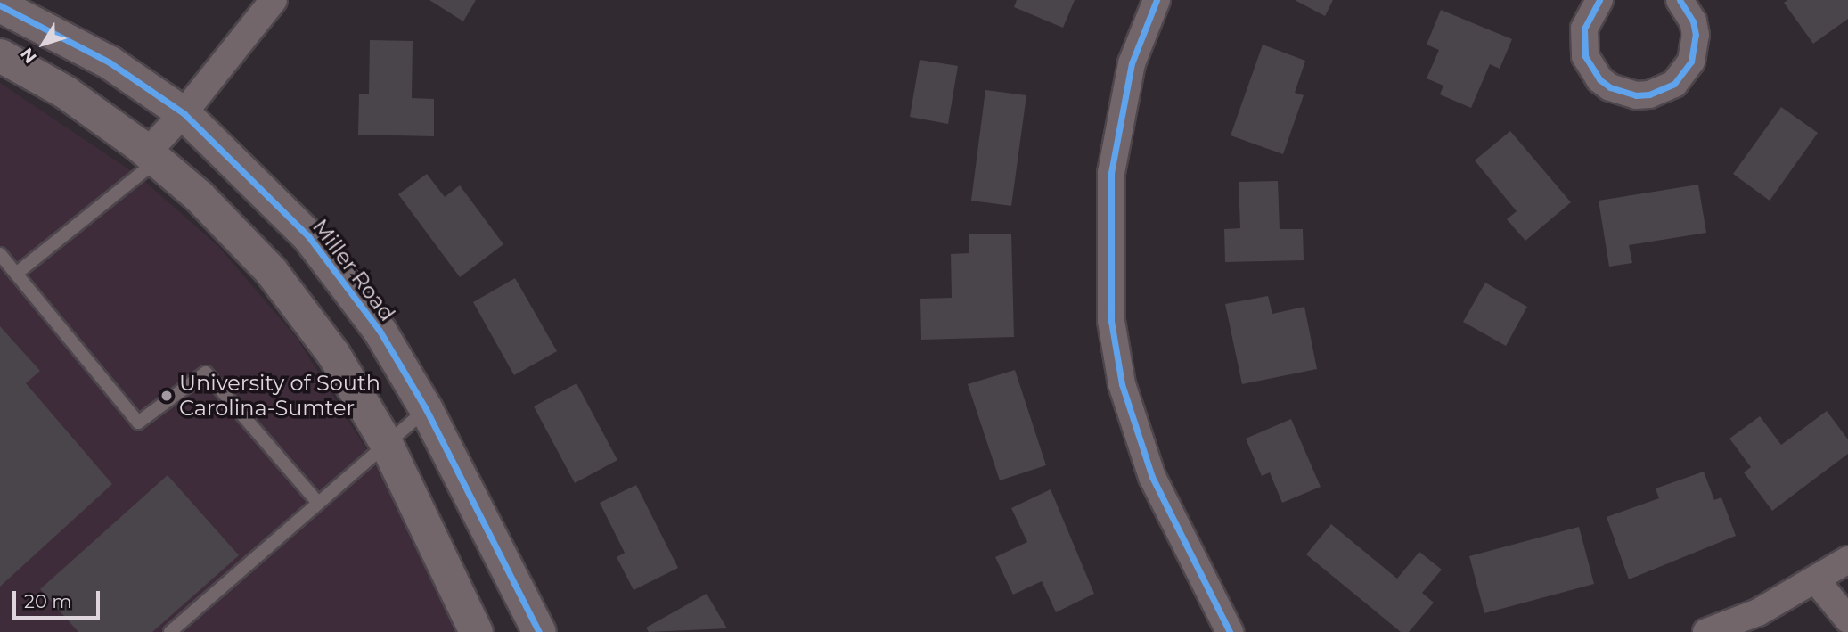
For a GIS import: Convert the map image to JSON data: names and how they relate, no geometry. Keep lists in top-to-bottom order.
{
  "streets": {
    "street": ["Miller Road"]
  },
  "places": ["University of South Carolina-Sumter"],
  "scale_bar": "20 m",
  "north": "bottom left"
}
